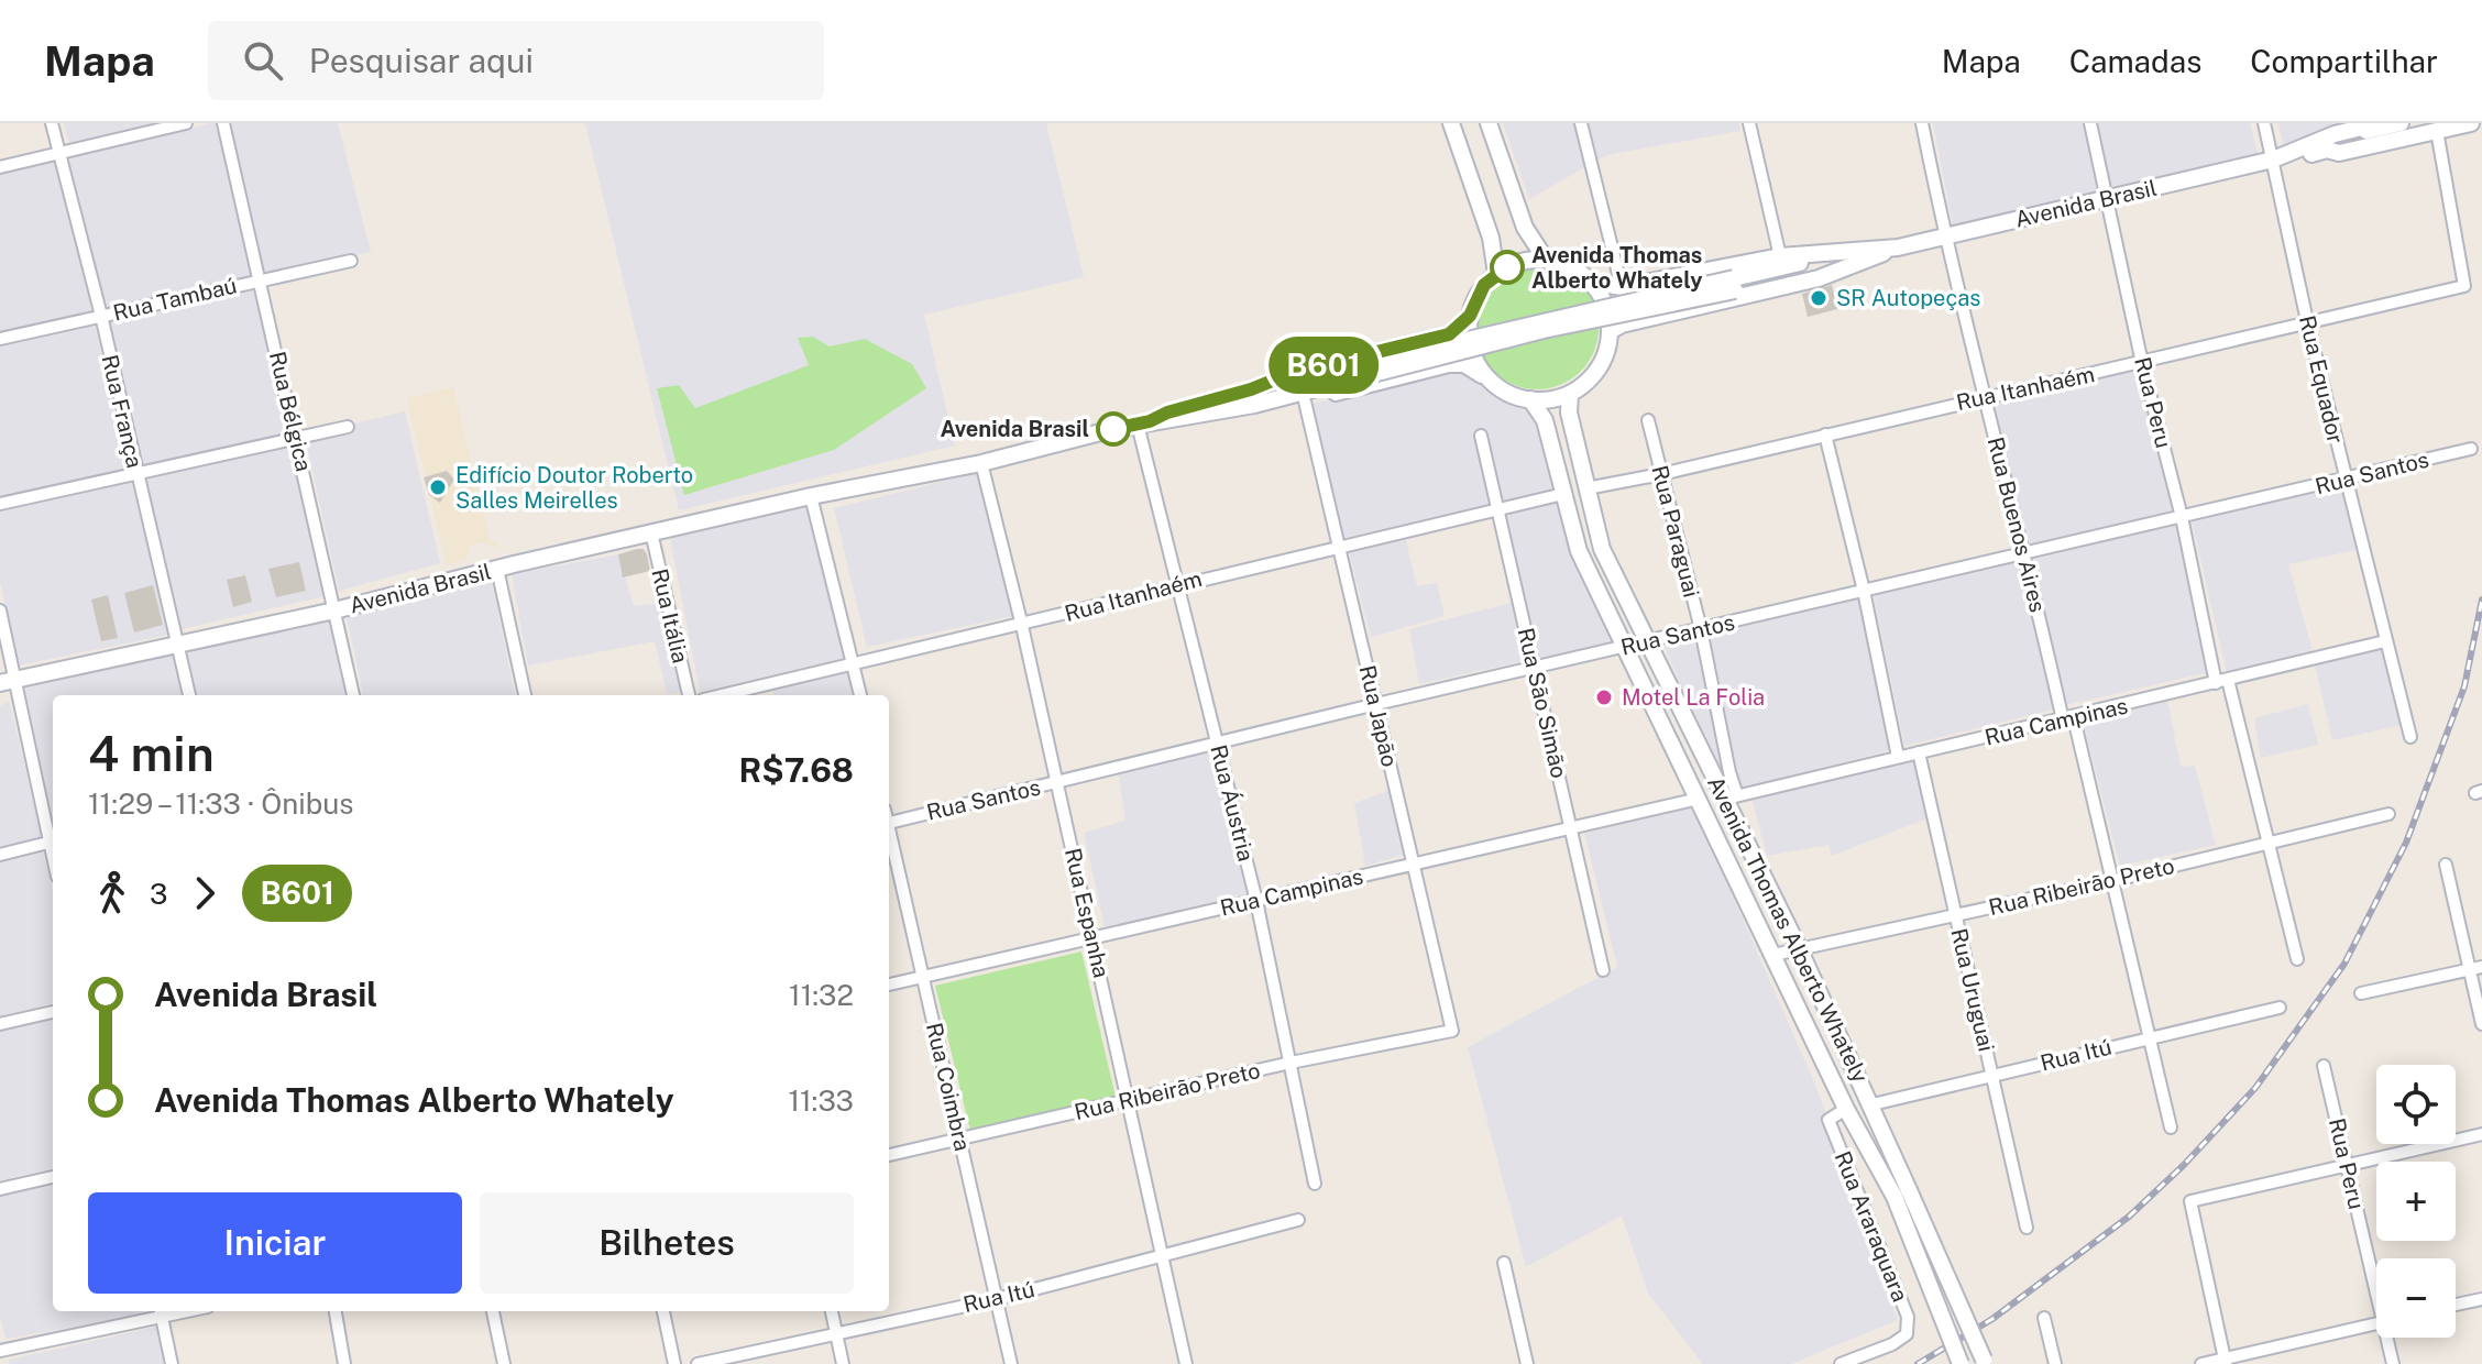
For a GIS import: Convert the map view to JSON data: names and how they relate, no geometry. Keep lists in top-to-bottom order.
{
  "streets": {
    "main road": ["Avenida Brasil", "Avenida Thomas Alberto Whately"],
    "street": [
      "Rua Tambaú",
      "Rua Equador",
      "Rua Itanhaém",
      "Rua Peru",
      "Rua França",
      "Rua Bélgica",
      "Rua Santos",
      "Rua Buenos Aires",
      "Rua Paraguai",
      "Rua Itália",
      "Rua São Simão",
      "Rua Japão",
      "Rua Campinas",
      "Rua Áustria",
      "Rua Ribeirão Preto",
      "Rua Espanha",
      "Rua Uruguai",
      "Rua Itú",
      "Rua Coimbra",
      "Rua Araraquara"
    ]
  },
  "crossings": [
    ["Avenida Brasil", "Rua Equador"],
    ["Avenida Brasil", "Rua Itanhaém"],
    ["Avenida Brasil", "Rua Peru"],
    ["Avenida Brasil", "Rua França"],
    ["Avenida Brasil", "Rua Bélgica"],
    ["Avenida Brasil", "Rua Buenos Aires"],
    ["Avenida Brasil", "Rua Itália"],
    ["Avenida Brasil", "Rua Japão"],
    ["Avenida Brasil", "Rua Áustria"],
    ["Avenida Brasil", "Rua Espanha"],
    ["Avenida Brasil", "Avenida Thomas Alberto Whately"],
    ["Rua Tambaú", "Rua França"],
    ["Rua Tambaú", "Rua Bélgica"],
    ["Rua Equador", "Rua Itanhaém"],
    ["Rua Equador", "Rua Santos"],
    ["Rua Equador", "Rua Campinas"],
    ["Rua Itanhaém", "Rua Peru"],
    ["Rua Itanhaém", "Rua Buenos Aires"],
    ["Rua Itanhaém", "Rua Paraguai"],
    ["Rua Itanhaém", "Rua São Simão"],
    ["Rua Itanhaém", "Rua Japão"],
    ["Rua Itanhaém", "Rua Áustria"],
    ["Rua Itanhaém", "Rua Espanha"],
    ["Rua Itanhaém", "Avenida Thomas Alberto Whately"],
    ["Rua Peru", "Rua Santos"],
    ["Rua Peru", "Rua Campinas"],
    ["Rua Peru", "Rua Ribeirão Preto"],
    ["Rua Santos", "Rua Buenos Aires"],
    ["Rua Santos", "Rua Paraguai"],
    ["Rua Santos", "Rua São Simão"],
    ["Rua Santos", "Rua Japão"],
    ["Rua Santos", "Rua Áustria"],
    ["Rua Santos", "Rua Espanha"],
    ["Rua Santos", "Avenida Thomas Alberto Whately"],
    ["Rua Buenos Aires", "Rua Campinas"],
    ["Rua Buenos Aires", "Rua Ribeirão Preto"],
    ["Rua Buenos Aires", "Rua Itú"],
    ["Rua Paraguai", "Rua Campinas"],
    ["Rua Paraguai", "Avenida Thomas Alberto Whately"],
    ["Rua São Simão", "Rua Campinas"],
    ["Rua Japão", "Rua Campinas"],
    ["Rua Japão", "Rua Ribeirão Preto"],
    ["Rua Campinas", "Rua Áustria"],
    ["Rua Campinas", "Rua Espanha"],
    ["Rua Campinas", "Avenida Thomas Alberto Whately"],
    ["Rua Campinas", "Rua Uruguai"],
    ["Rua Campinas", "Rua Coimbra"],
    ["Rua Áustria", "Rua Ribeirão Preto"],
    ["Rua Ribeirão Preto", "Rua Espanha"],
    ["Rua Ribeirão Preto", "Avenida Thomas Alberto Whately"],
    ["Rua Ribeirão Preto", "Rua Uruguai"],
    ["Rua Ribeirão Preto", "Rua Coimbra"],
    ["Rua Espanha", "Rua Itú"],
    ["Avenida Thomas Alberto Whately", "Rua Itú"],
    ["Avenida Thomas Alberto Whately", "Rua Araraquara"],
    ["Rua Uruguai", "Rua Itú"],
    ["Rua Itú", "Rua Coimbra"]
  ],
  "places": [
    "Avenida Thomas Alberto Whately",
    "SR Autopeças",
    "Avenida Brasil",
    "Edifício Doutor Roberto Salles Meirelles",
    "Motel La Folia"
  ],
  "lines": ["bus line B601"],
  "page": {
    "header": "Mapa",
    "search": "Pesquisar aqui",
    "nav": ["Mapa", "Camadas", "Compartilhar"],
    "on_map": "B601",
    "heading": ["4 min", "11:29 – 11:33 · Ônibus", "R$7.68"],
    "legs": ["3", "B601"],
    "list": [
      {
        "name": "Avenida Brasil",
        "value": "11:32"
      },
      {
        "name": "Avenida Thomas Alberto Whately",
        "value": "11:33"
      }
    ],
    "map_buttons": ["+", "−"],
    "buttons": ["Iniciar", "Bilhetes"]
  }
}
